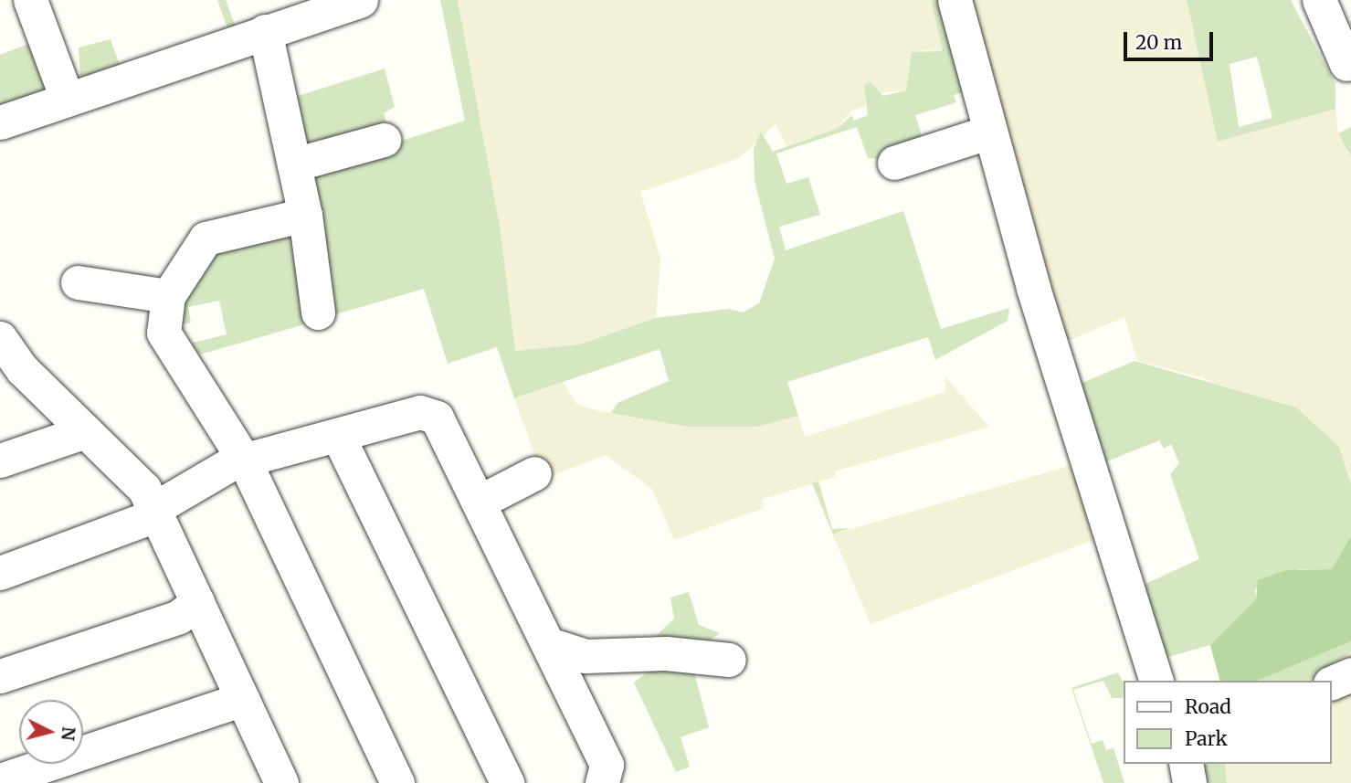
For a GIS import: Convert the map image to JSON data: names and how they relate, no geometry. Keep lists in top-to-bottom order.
{
  "legend": ["Road", "Park"],
  "scale_bar": "20 m",
  "north": "right"
}
